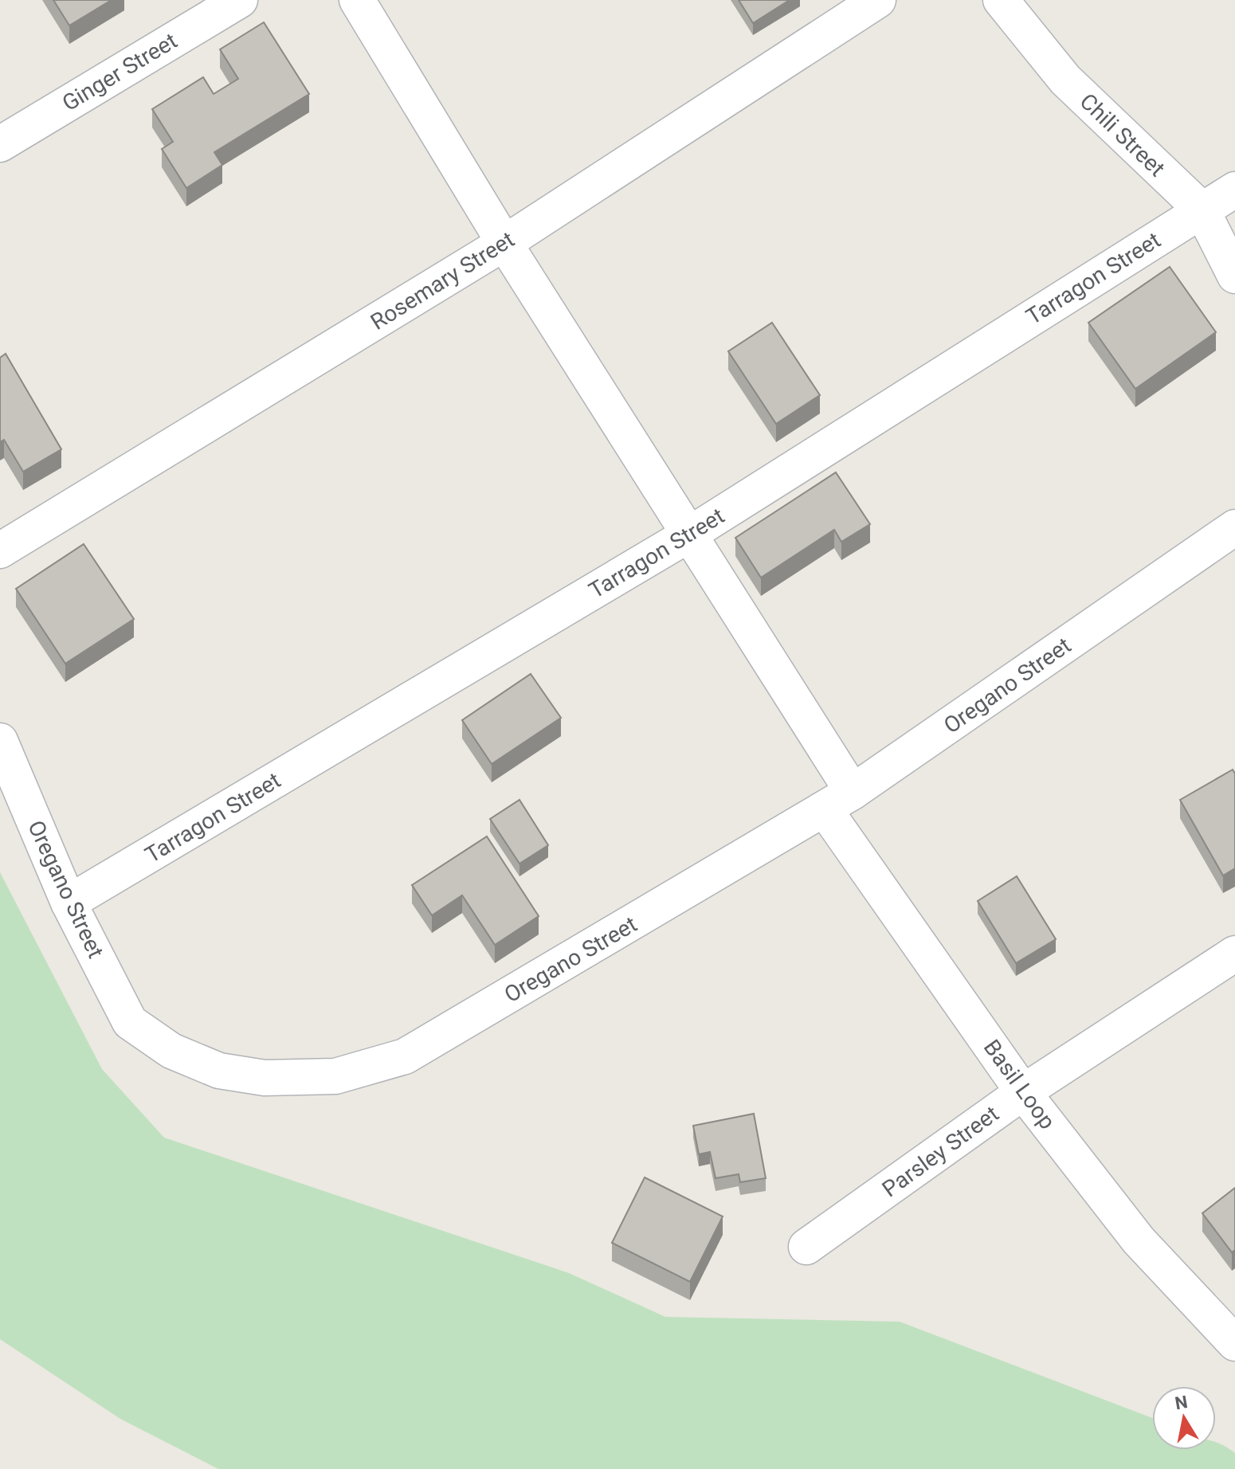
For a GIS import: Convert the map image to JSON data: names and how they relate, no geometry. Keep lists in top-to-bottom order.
{
  "streets": {
    "street": [
      "Ginger Street",
      "Chili Street",
      "Tarragon Street",
      "Rosemary Street",
      "Oregano Street",
      "Basil Loop",
      "Parsley Street"
    ]
  },
  "crossings": [
    ["Chili Street", "Tarragon Street"],
    ["Tarragon Street", "Oregano Street"],
    ["Tarragon Street", "Basil Loop"],
    ["Rosemary Street", "Basil Loop"],
    ["Oregano Street", "Basil Loop"],
    ["Basil Loop", "Parsley Street"]
  ],
  "north": "top"
}
